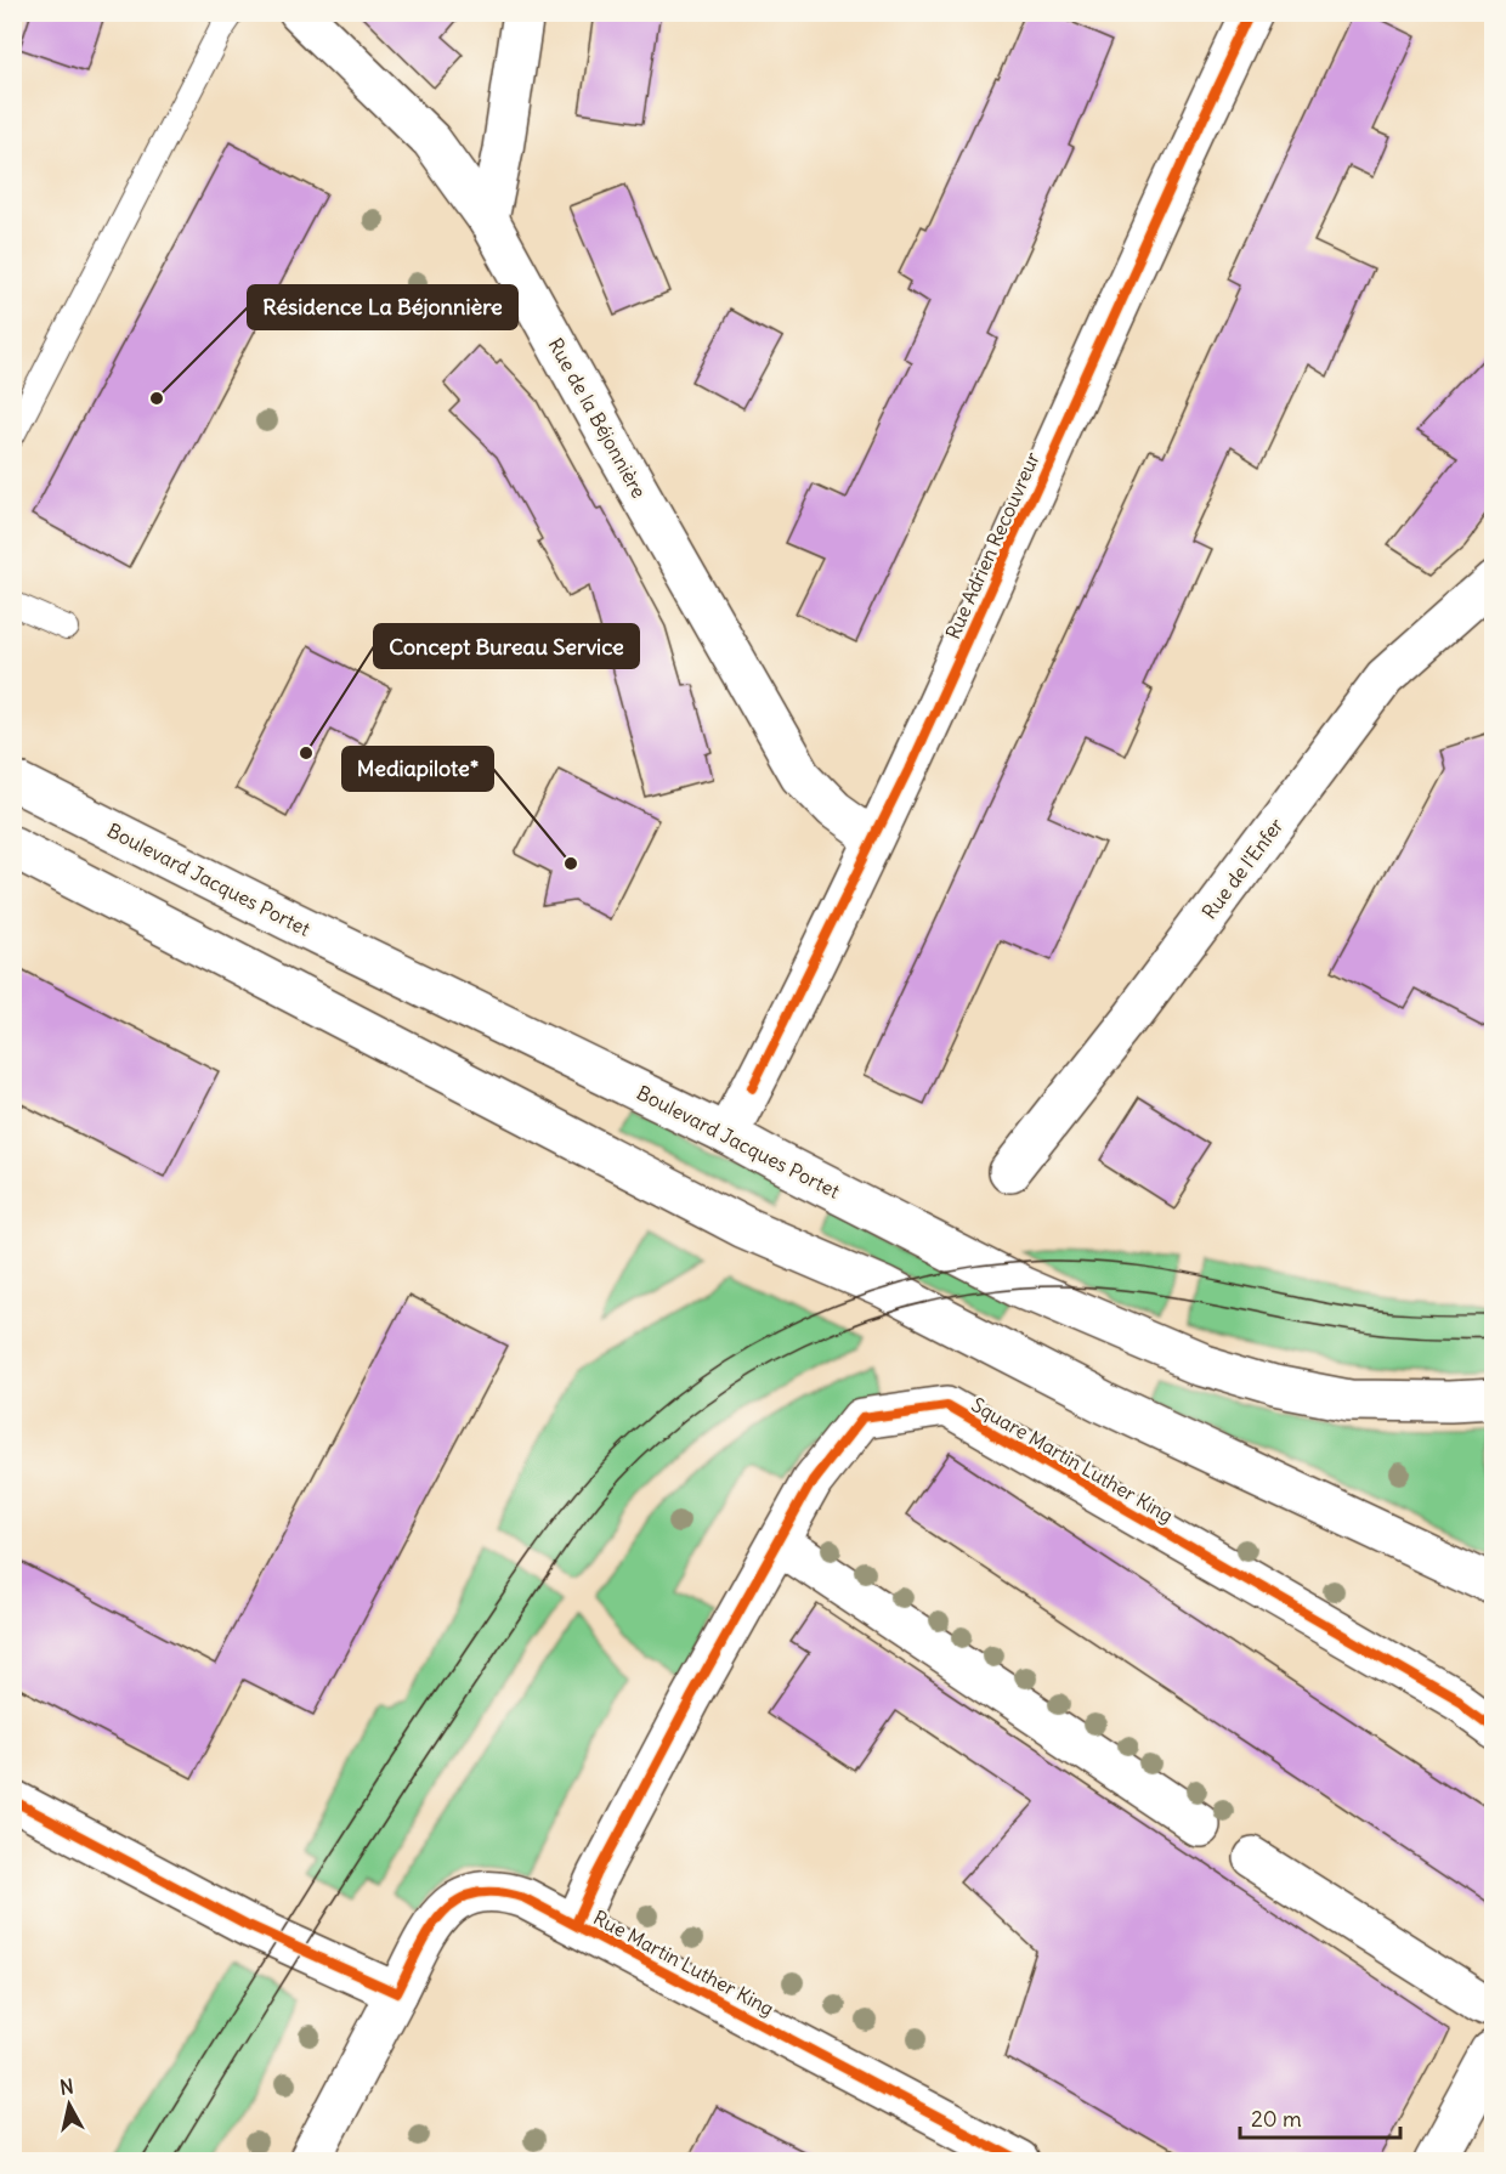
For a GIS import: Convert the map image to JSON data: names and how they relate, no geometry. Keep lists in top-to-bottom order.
{
  "streets": {
    "street": [
      "Rue de la Béjonnière",
      "Rue Adrien Recouvreur",
      "Rue de l'Enfer",
      "Boulevard Jacques Portet",
      "Square Martin Luther King",
      "Rue Martin Luther King"
    ]
  },
  "crossings": [
    ["Rue de la Béjonnière", "Rue Adrien Recouvreur"],
    ["Rue Adrien Recouvreur", "Boulevard Jacques Portet"],
    ["Square Martin Luther King", "Rue Martin Luther King"]
  ],
  "places": ["Résidence La Béjonnière", "Concept Bureau Service", "Mediapilote*"],
  "scale_bar": "20 m",
  "north": "top"
}
